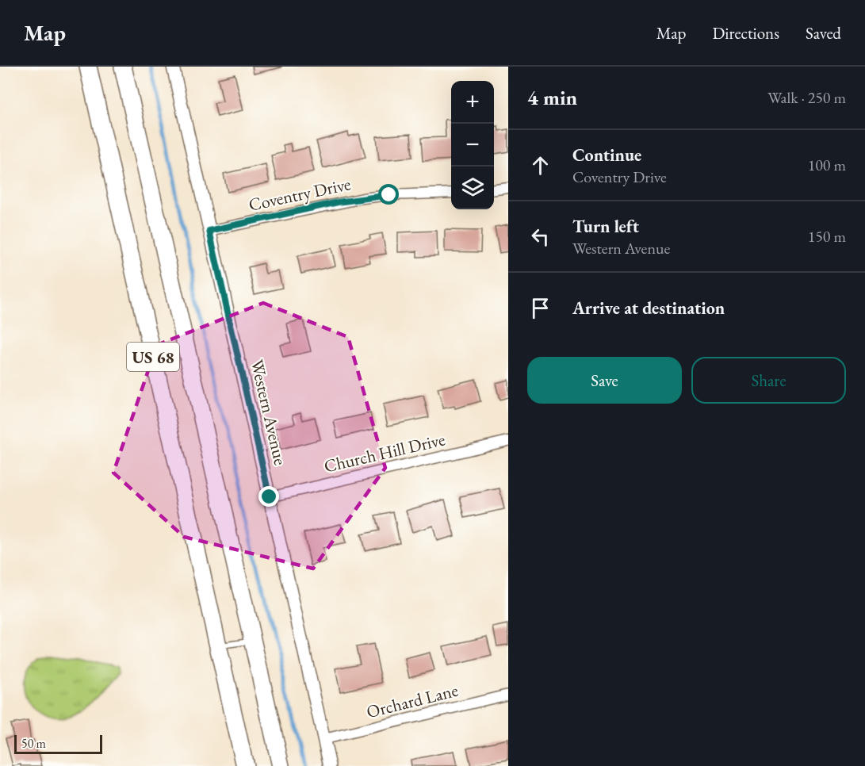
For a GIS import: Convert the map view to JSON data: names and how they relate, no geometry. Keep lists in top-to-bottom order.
{
  "streets": {
    "highway": ["US 68"],
    "street": [
      "Coventry Drive",
      "Western Avenue",
      "Church Hill Drive",
      "Orchard Lane"
    ]
  },
  "crossings": [
    ["Coventry Drive", "Western Avenue"],
    ["Western Avenue", "Church Hill Drive"],
    ["Western Avenue", "Orchard Lane"]
  ],
  "scale_bar": "50 m",
  "page": {
    "header": "Map",
    "nav": ["Map", "Directions", "Saved"],
    "heading": ["4 min", "Walk · 250 m"],
    "map_buttons": ["+", "−"],
    "list": [
      ["Continue", "Coventry Drive", "100 m"],
      ["Turn left", "Western Avenue", "150 m"],
      "Arrive at destination"
    ],
    "buttons": ["Save", "Share"],
    "scale": "50 m"
  }
}
